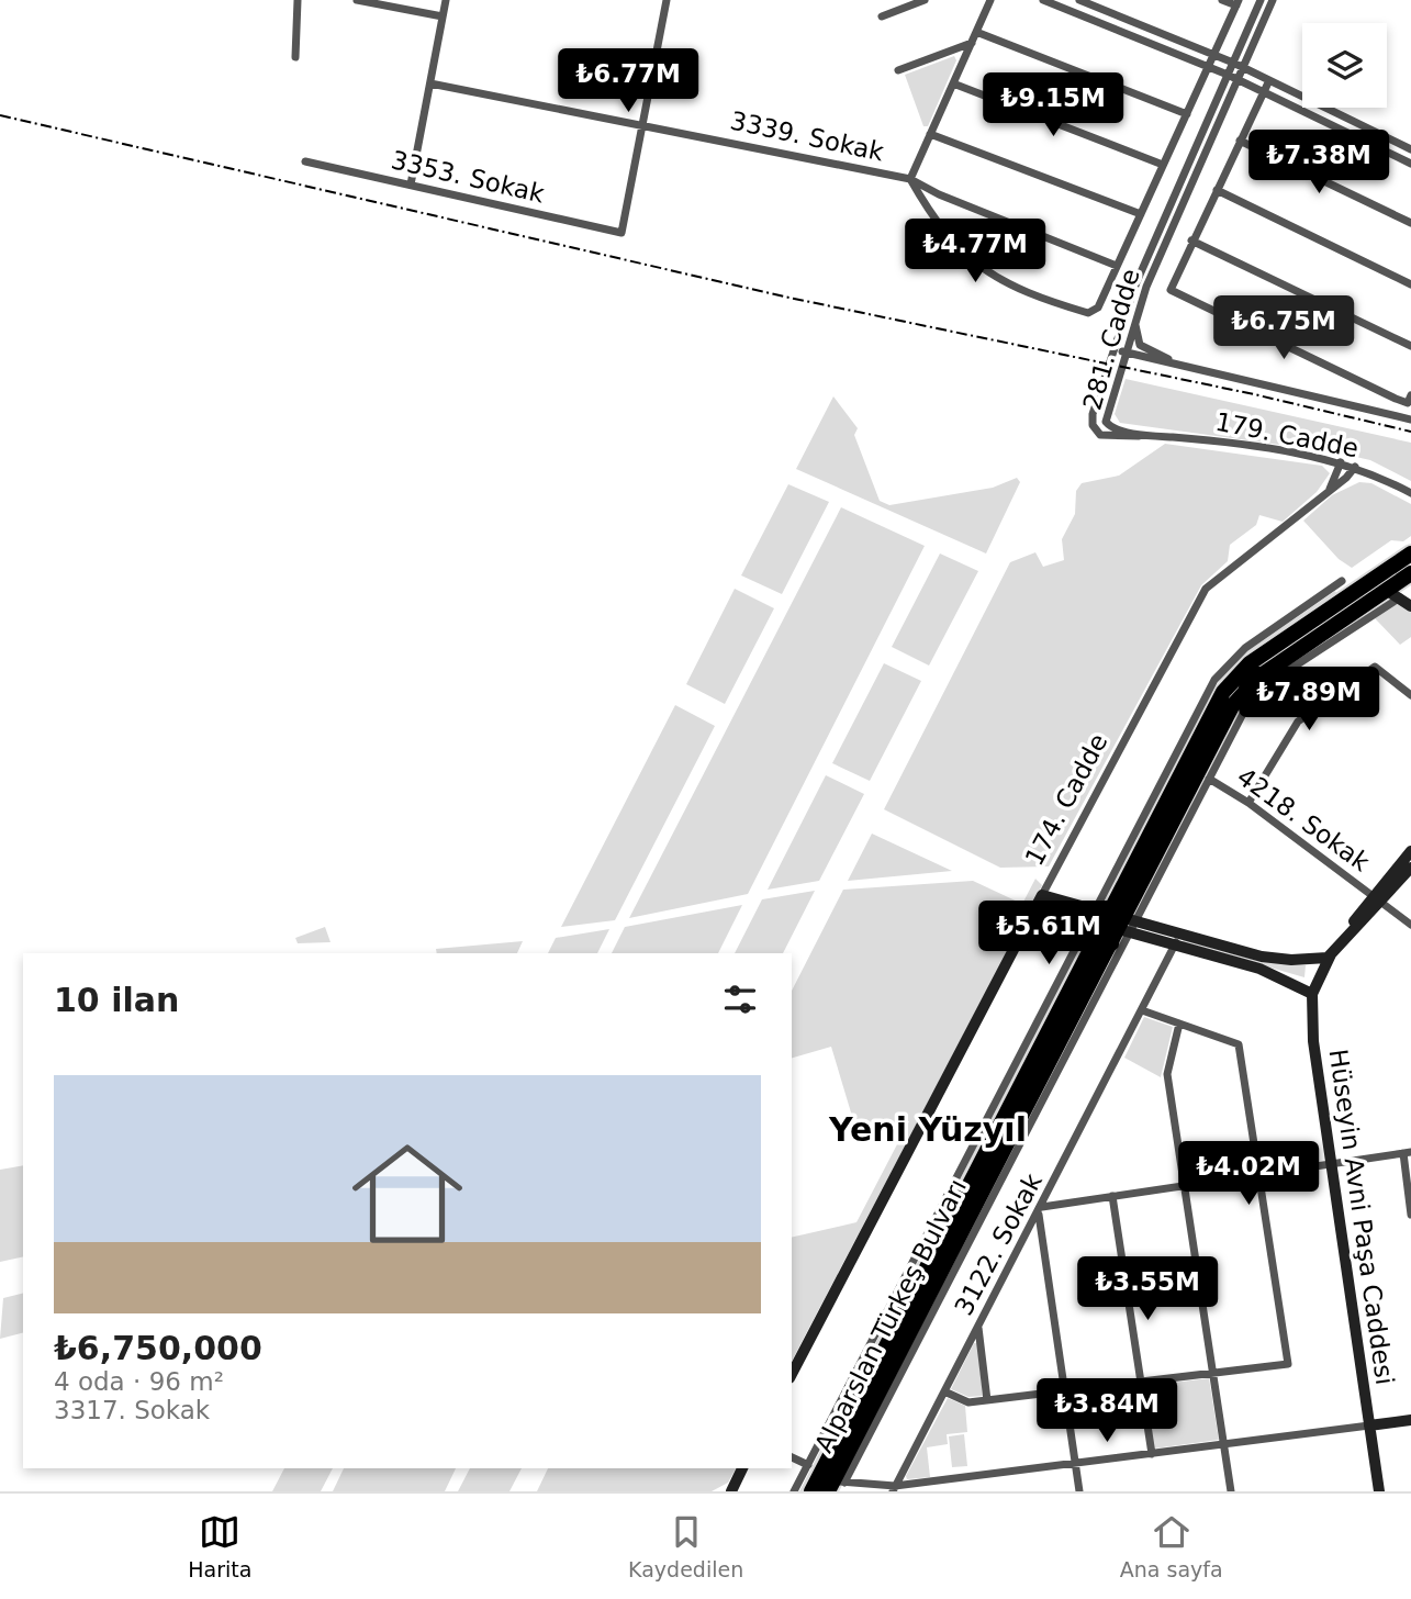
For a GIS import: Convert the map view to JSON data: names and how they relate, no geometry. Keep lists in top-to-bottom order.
{
  "streets": {
    "highway": ["Alparslan Türkeş Bulvarı"],
    "main road": ["174. Cadde", "Hüseyin Avni Paşa Caddesi"],
    "street": [
      "3339. Sokak",
      "3353. Sokak",
      "281. Cadde",
      "179. Cadde",
      "4218. Sokak",
      "3122. Sokak"
    ]
  },
  "crossings": [
    ["3339. Sokak", "3353. Sokak"],
    ["281. Cadde", "179. Cadde"],
    ["179. Cadde", "174. Cadde"]
  ],
  "districts": ["Yeni Yüzyıl"],
  "page": {
    "price": [
      "₺6.77M",
      "₺9.15M",
      "₺7.38M",
      "₺4.77M",
      "₺6.75M",
      "₺7.89M",
      "₺5.61M",
      "₺4.02M",
      "₺3.55M",
      "₺3.84M"
    ],
    "heading": "10 ilan",
    "list": [
      {
        "name": "₺6,750,000",
        "note": "4 oda · 96 m² · 3317. Sokak"
      }
    ],
    "tabs": ["Harita", "Kaydedilen", "Ana sayfa"]
  }
}
